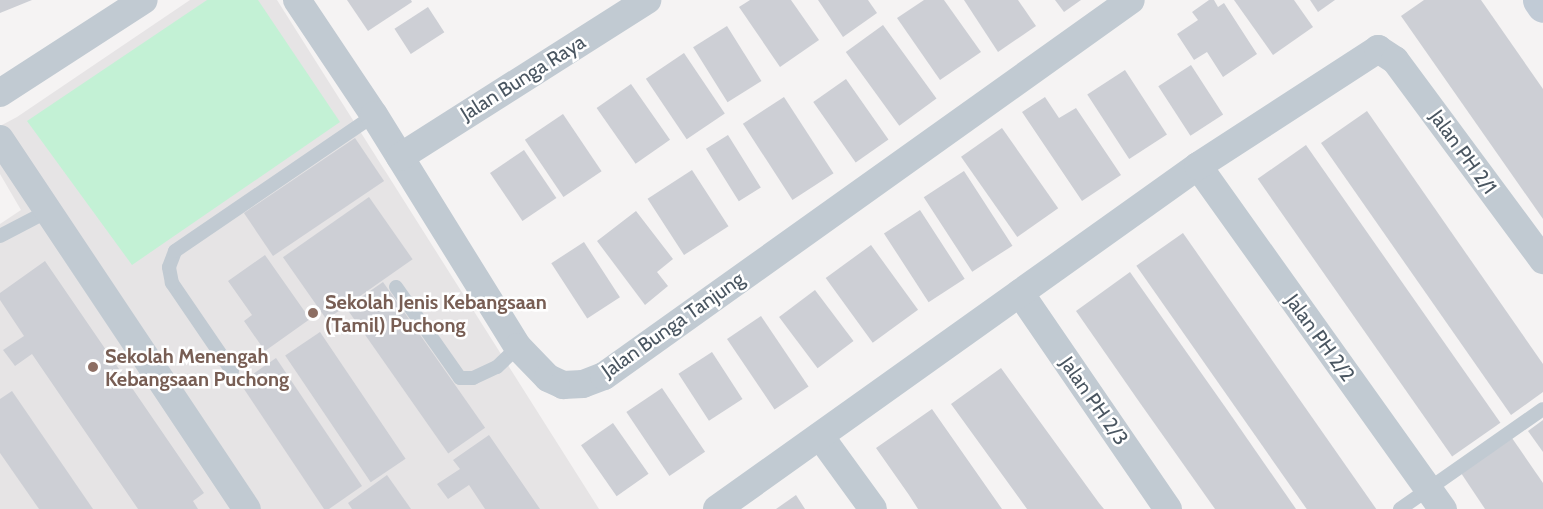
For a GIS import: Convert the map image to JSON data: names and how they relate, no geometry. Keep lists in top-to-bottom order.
{
  "streets": {
    "street": [
      "Jalan Bunga Raya",
      "Jalan PH 2/1",
      "Jalan Bunga Tanjung",
      "Jalan PH 2/2",
      "Jalan PH 2/3"
    ]
  },
  "crossings": [
    ["Jalan Bunga Raya", "Jalan Bunga Tanjung"],
    ["Jalan PH 2/1", "Jalan PH 2/2"]
  ],
  "places": ["Sekolah Jenis Kebangsaan (Tamil) Puchong", "Sekolah Menengah Kebangsaan Puchong"]
}
